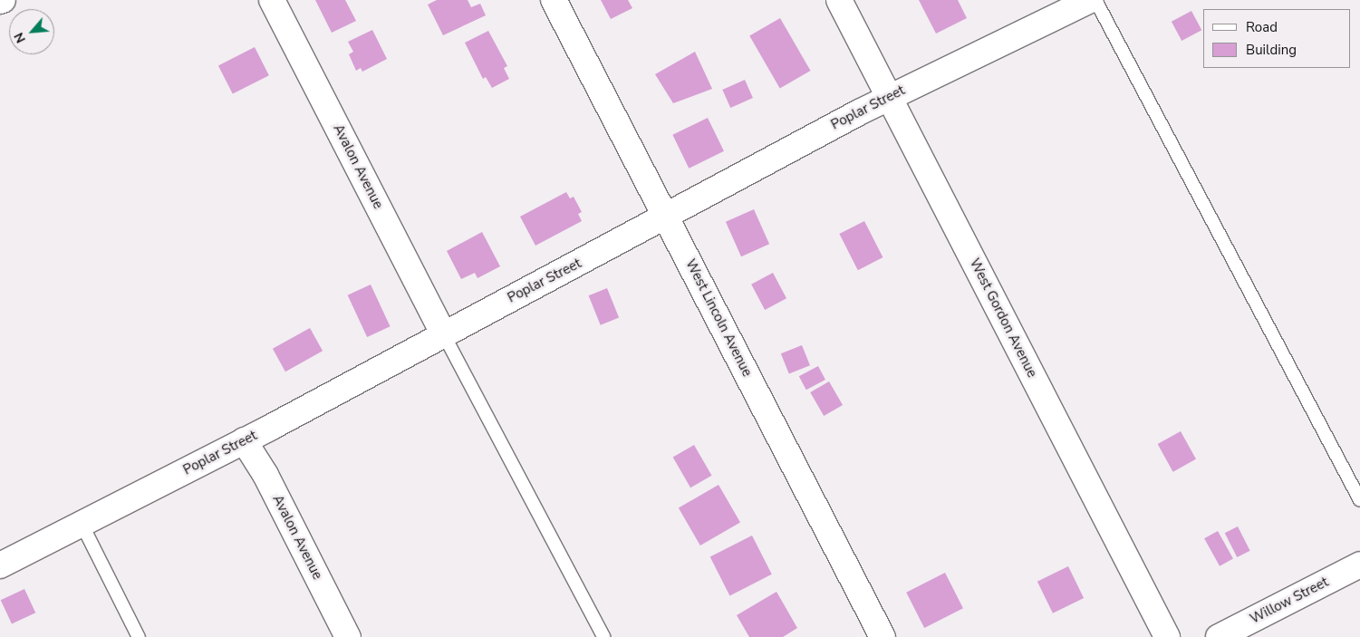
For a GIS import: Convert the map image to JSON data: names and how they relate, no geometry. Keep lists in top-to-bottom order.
{
  "streets": {
    "street": [
      "Poplar Street",
      "Avalon Avenue",
      "West Lincoln Avenue",
      "West Gordon Avenue",
      "Willow Street"
    ]
  },
  "crossings": [
    ["Poplar Street", "Avalon Avenue"],
    ["Poplar Street", "West Lincoln Avenue"],
    ["Poplar Street", "West Gordon Avenue"]
  ],
  "legend": ["Road", "Building"],
  "north": "bottom left"
}
